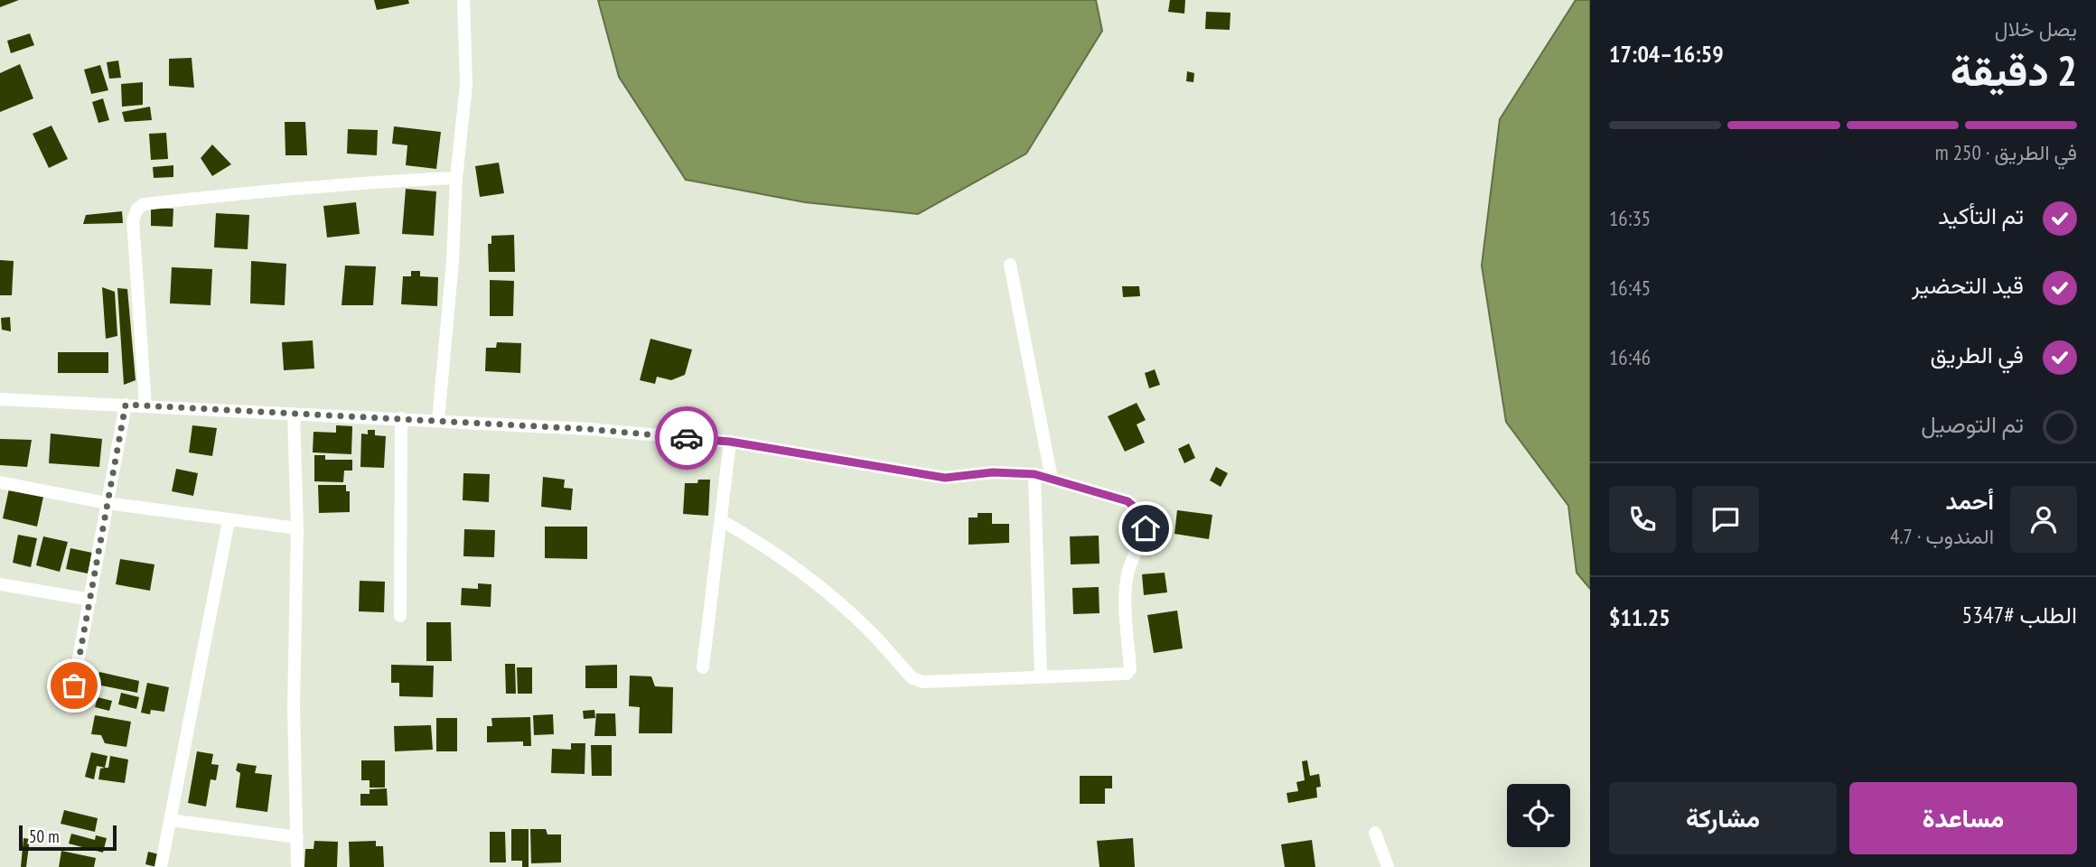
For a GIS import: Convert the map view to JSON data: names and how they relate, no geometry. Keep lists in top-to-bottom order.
{
  "scale_bar": "50 m",
  "page": {
    "heading": ["2 دقيقة", "يصل خلال", "16:59–17:04"],
    "panel": [
      "أحمد",
      "المندوب · 4.7",
      "الطلب #5347",
      "$11.25"
    ],
    "bar": "في الطريق · 250 m",
    "list": [
      ["تم التأكيد", "16:35"],
      ["قيد التحضير", "16:45"],
      ["في الطريق", "16:46"],
      "تم التوصيل"
    ],
    "buttons": ["مساعدة", "مشاركة"],
    "scale": "50 m"
  }
}
